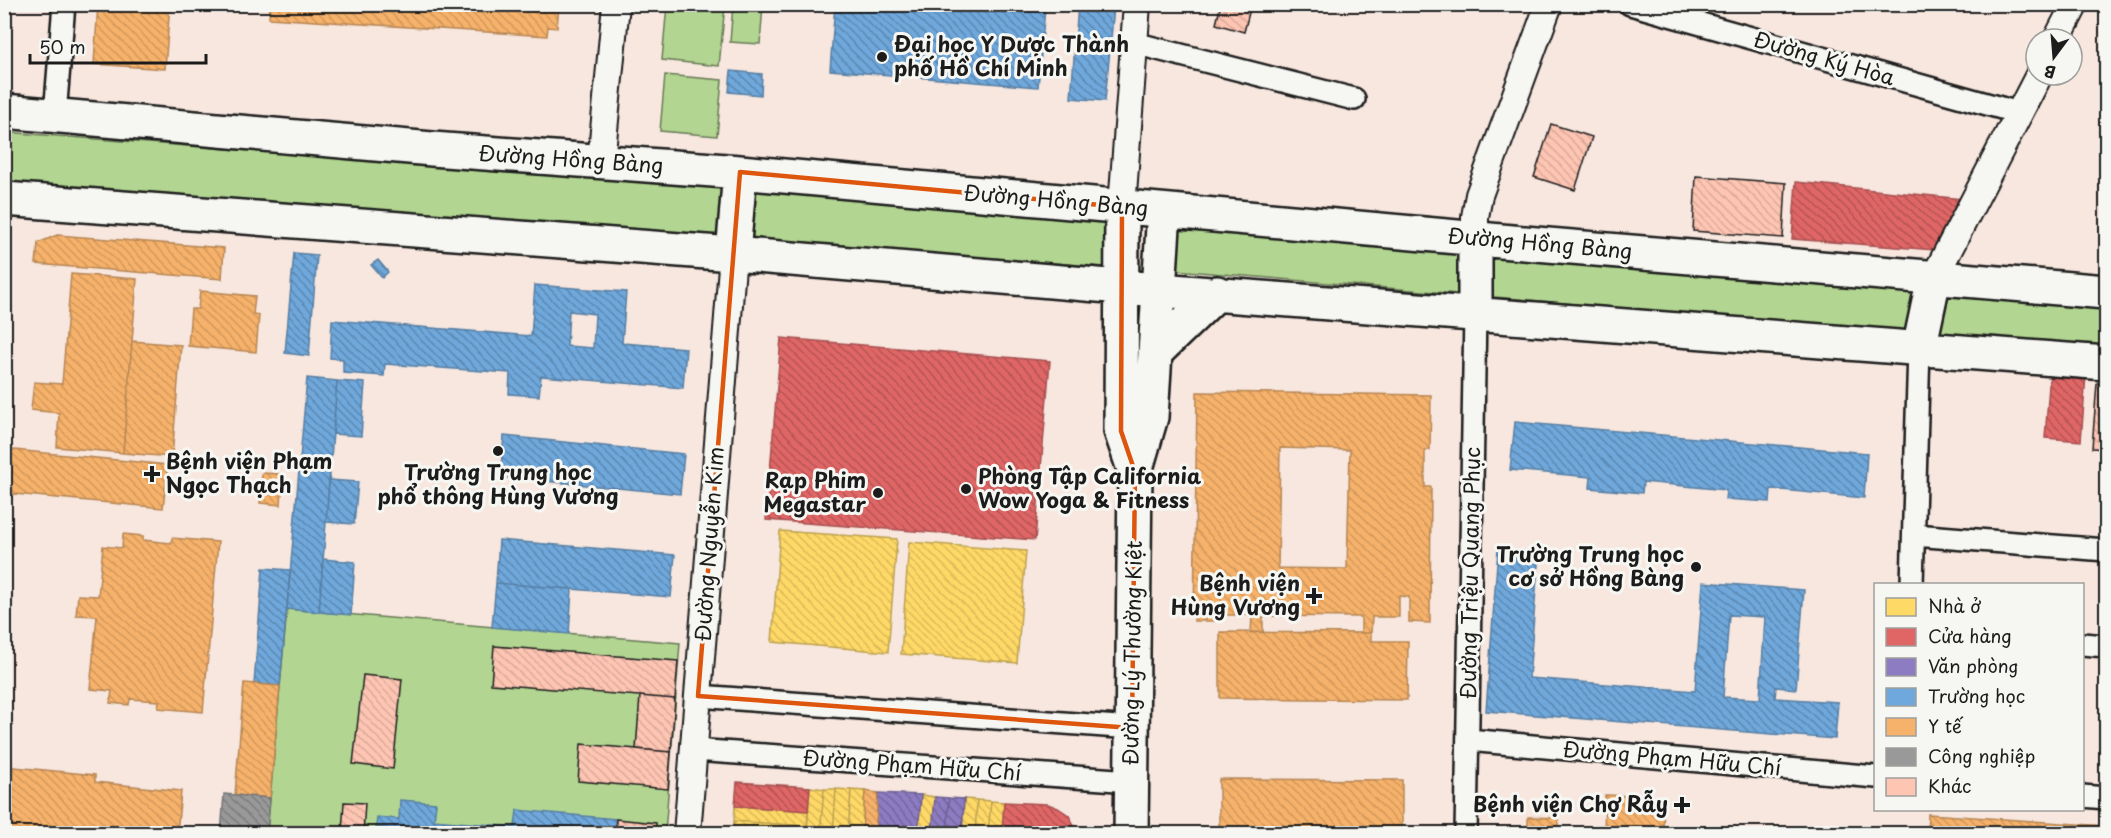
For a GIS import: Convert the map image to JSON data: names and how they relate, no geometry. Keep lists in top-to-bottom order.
{
  "streets": {
    "main road": ["Đường Hồng Bàng", "Đường Lý Thường Kiệt"],
    "street": [
      "Đường Ký Hòa",
      "Đường Nguyễn Kim",
      "Đường Triệu Quang Phục",
      "Đường Phạm Hữu Chí"
    ]
  },
  "crossings": [
    ["Đường Hồng Bàng", "Đường Lý Thường Kiệt"],
    ["Đường Nguyễn Kim", "Đường Phạm Hữu Chí"],
    ["Đường Triệu Quang Phục", "Đường Phạm Hữu Chí"],
    ["Đường Lý Thường Kiệt", "Đường Phạm Hữu Chí"]
  ],
  "places": {
    "other": [
      "Đại học Y Dược Thành phố Hồ Chí Minh",
      "Trường Trung học phổ thông Hùng Vương",
      "Phòng Tập California Wow Yoga & Fitness",
      "Rạp Phim Megastar",
      "Trường Trung học cơ sở Hồng Bàng"
    ],
    "health": ["Bệnh viện Phạm Ngọc Thạch", "Bệnh viện Hùng Vương", "Bệnh viện Chợ Rẫy"]
  },
  "legend": [
    "Nhà ở",
    "Cửa hàng",
    "Văn phòng",
    "Trường học",
    "Y tế",
    "Công nghiệp",
    "Khác"
  ],
  "scale_bar": "50 m",
  "north": "bottom"
}
